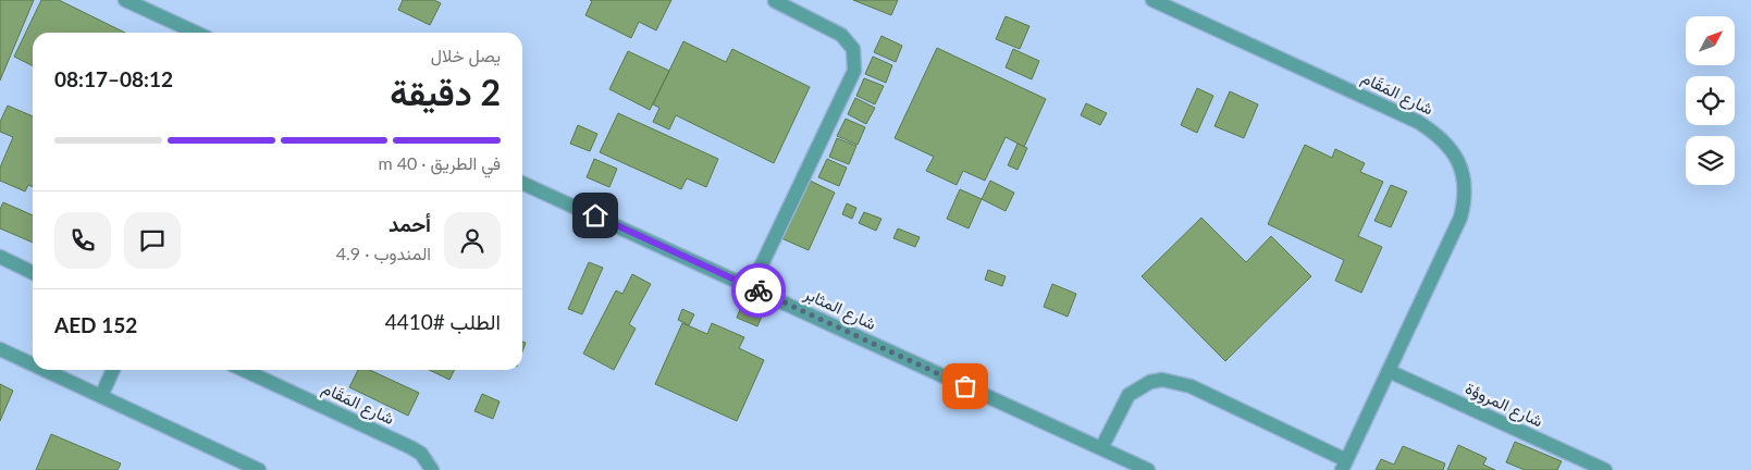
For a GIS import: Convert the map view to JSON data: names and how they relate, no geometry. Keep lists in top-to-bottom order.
{
  "streets": {
    "street": ["شارع المَقَام", "شارع المثابر", "شارع المروؤة"]
  },
  "crossings": [
    ["شارع المَقَام", "شارع المروؤة"]
  ],
  "north": "top right",
  "page": {
    "heading": ["2 دقيقة", "يصل خلال", "08:12–08:17"],
    "panel": [
      "أحمد",
      "المندوب · 4.9",
      "الطلب #4410",
      "AED 152"
    ],
    "bar": "في الطريق · 40 m"
  }
}
